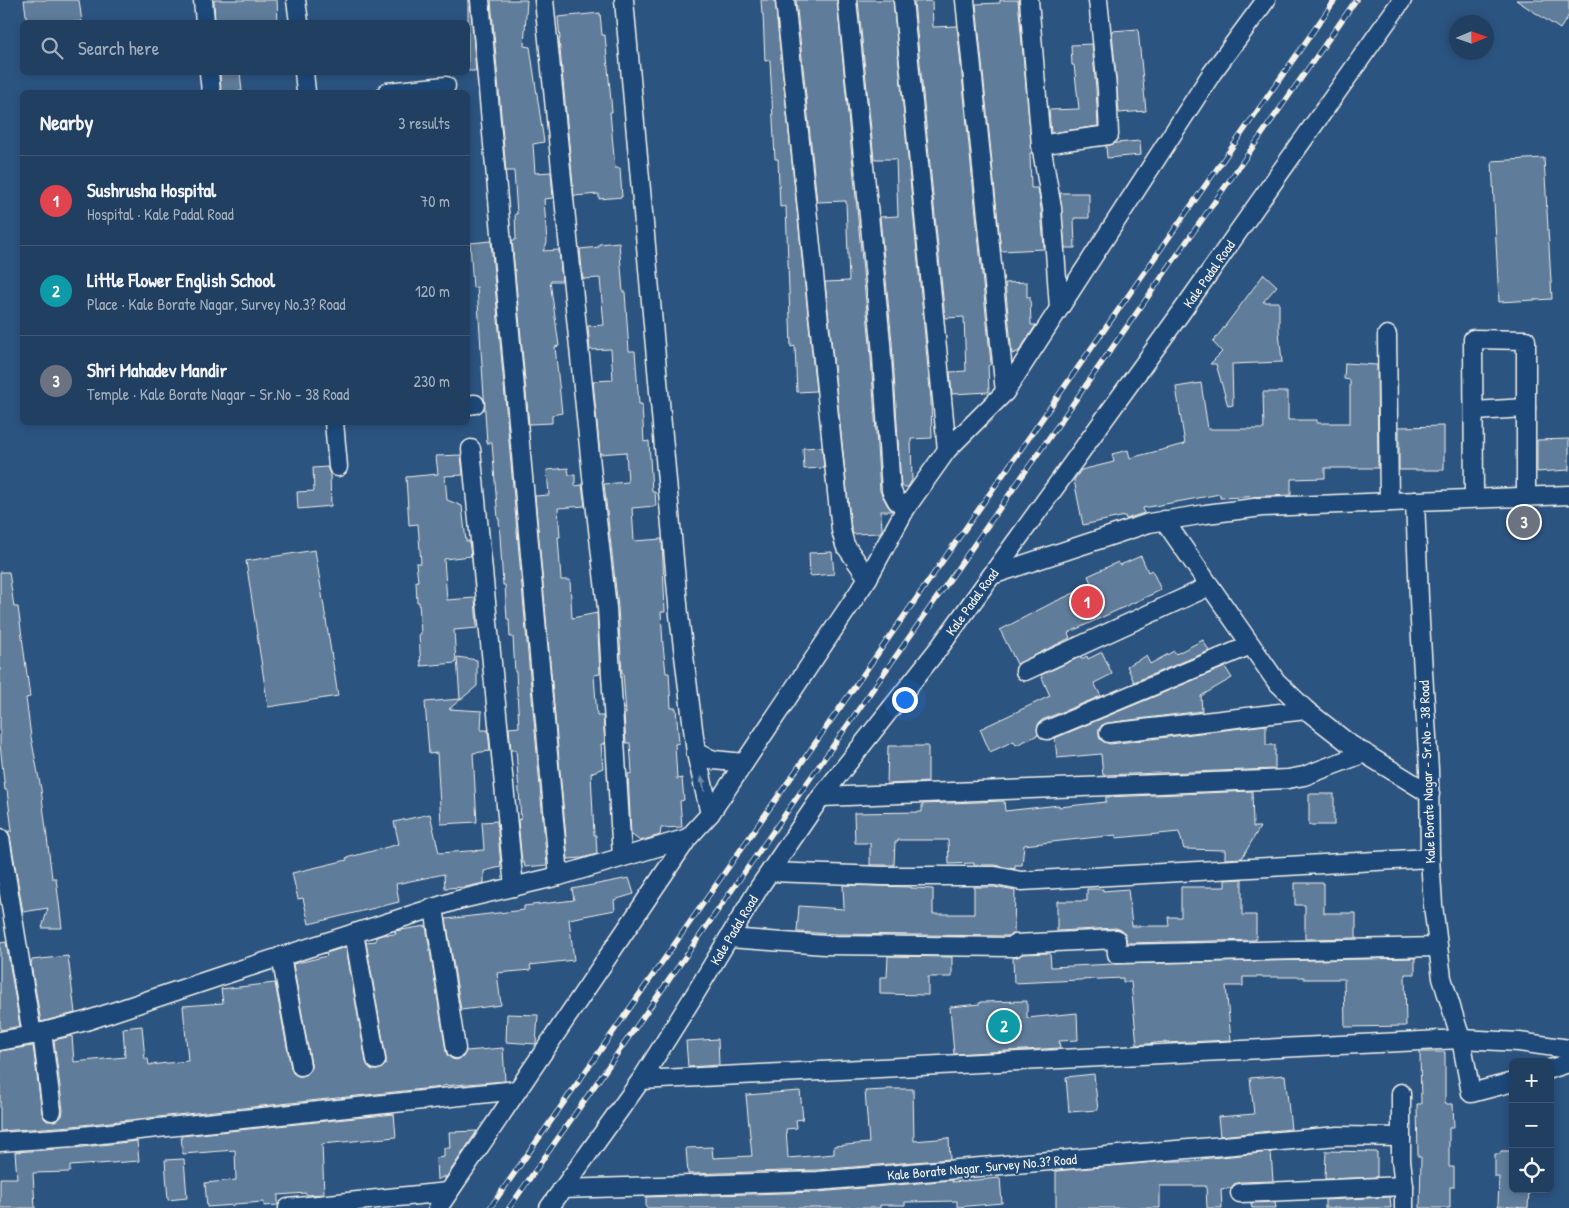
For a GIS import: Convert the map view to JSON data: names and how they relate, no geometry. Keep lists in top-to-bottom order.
{
  "streets": {
    "street": ["Kale Padal Road", "Kale Borate Nagar - Sr.No - 38 Road", "Kale Borate Nagar, Survey No.3? Road"]
  },
  "crossings": [
    ["Kale Padal Road", "Kale Borate Nagar, Survey No.3? Road"]
  ],
  "north": "right",
  "page": {
    "search": "Search here",
    "heading": ["Nearby", "3 results"],
    "list": [
      {
        "mark": "1",
        "name": "Sushrusha Hospital",
        "note": "Hospital · Kale Padal Road",
        "value": "70 m"
      },
      {
        "mark": "2",
        "name": "Little Flower English School",
        "note": "Place · Kale Borate Nagar, Survey No.3? Road",
        "value": "120 m"
      },
      {
        "mark": "3",
        "name": "Shri Mahadev Mandir",
        "note": "Temple · Kale Borate Nagar - Sr.No - 38 Road",
        "value": "230 m"
      }
    ],
    "pins": ["3", "1", "2"],
    "map_buttons": ["+", "−"]
  }
}
